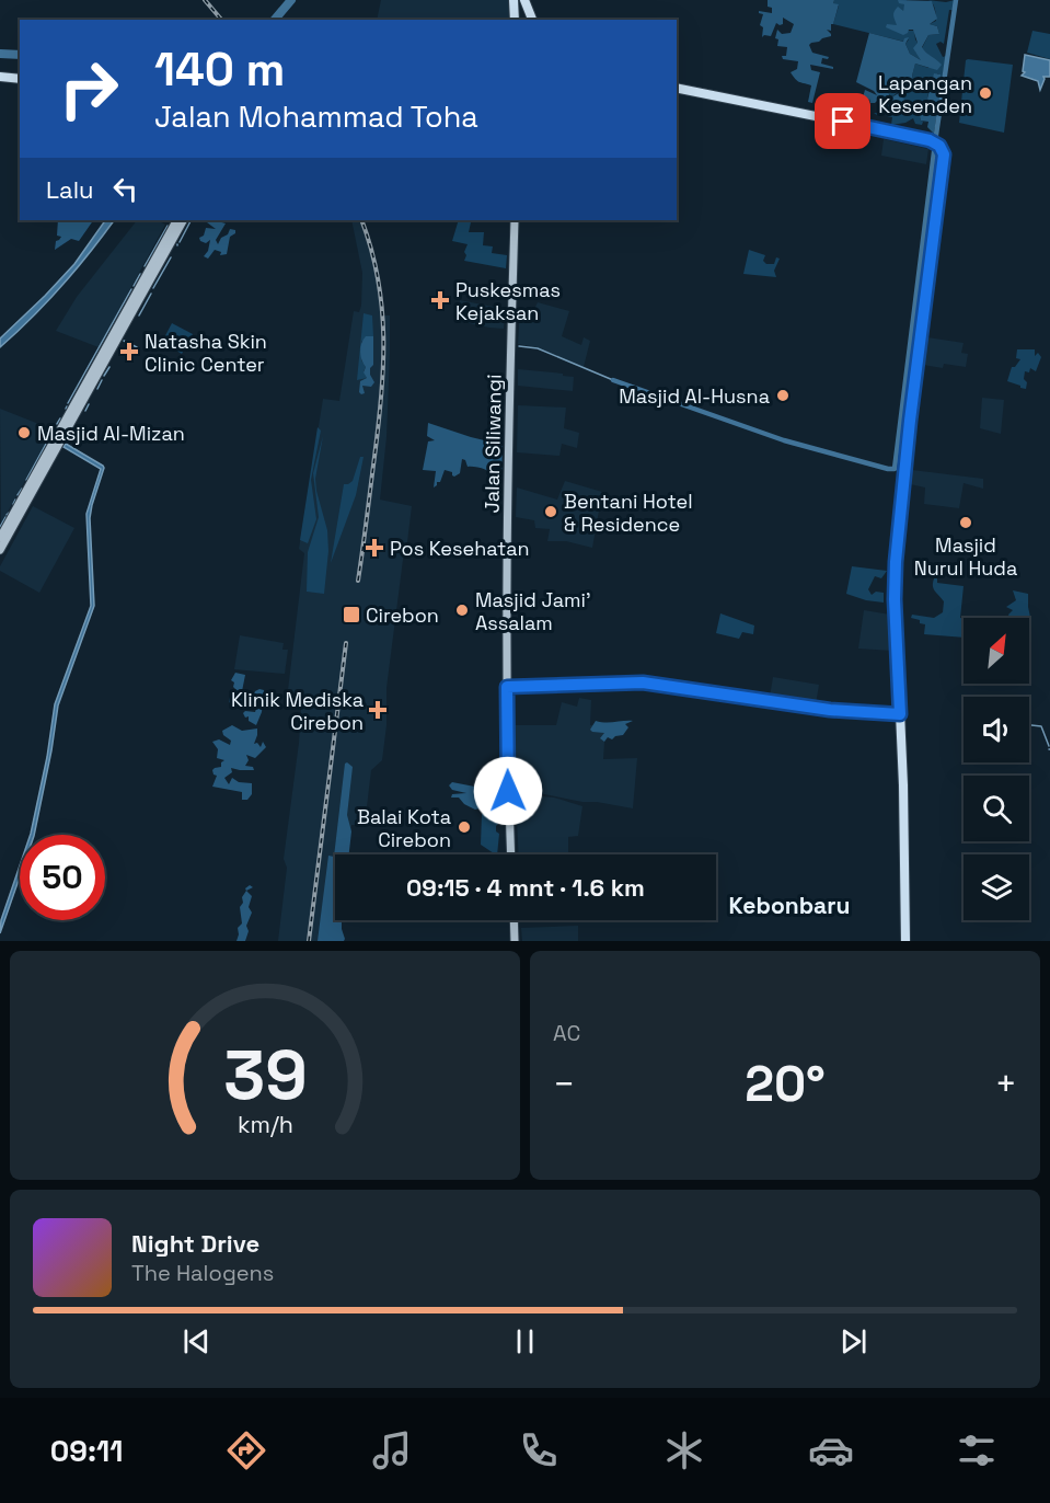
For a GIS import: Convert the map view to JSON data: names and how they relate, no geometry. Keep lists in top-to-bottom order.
{
  "streets": {
    "main road": ["Jalan Siliwangi"]
  },
  "districts": ["Kebonbaru"],
  "places": {
    "other": [
      "Lapangan Kesenden",
      "Masjid Al-Husna",
      "Masjid Al-Mizan",
      "Bentani Hotel & Residence",
      "Masjid Nurul Huda",
      "Masjid Jami' Assalam",
      "Balai Kota Cirebon"
    ],
    "health": [
      "Puskesmas Kejaksan",
      "Natasha Skin Clinic Center",
      "Pos Kesehatan",
      "Klinik Mediska Cirebon"
    ],
    "transit": ["Cirebon"]
  },
  "north": "top right",
  "page": {
    "turn": ["140 m", "Jalan Mohammad Toha"],
    "then": "Lalu",
    "limit": "50",
    "trip": "09:15 · 4 mnt · 1.6 km",
    "tile": "AC",
    "heat": ["−", "20°", "+"],
    "song": ["Night Drive", "The Halogens"],
    "tabs": "09:11",
    "gauge": ["39", "km/h"]
  }
}
